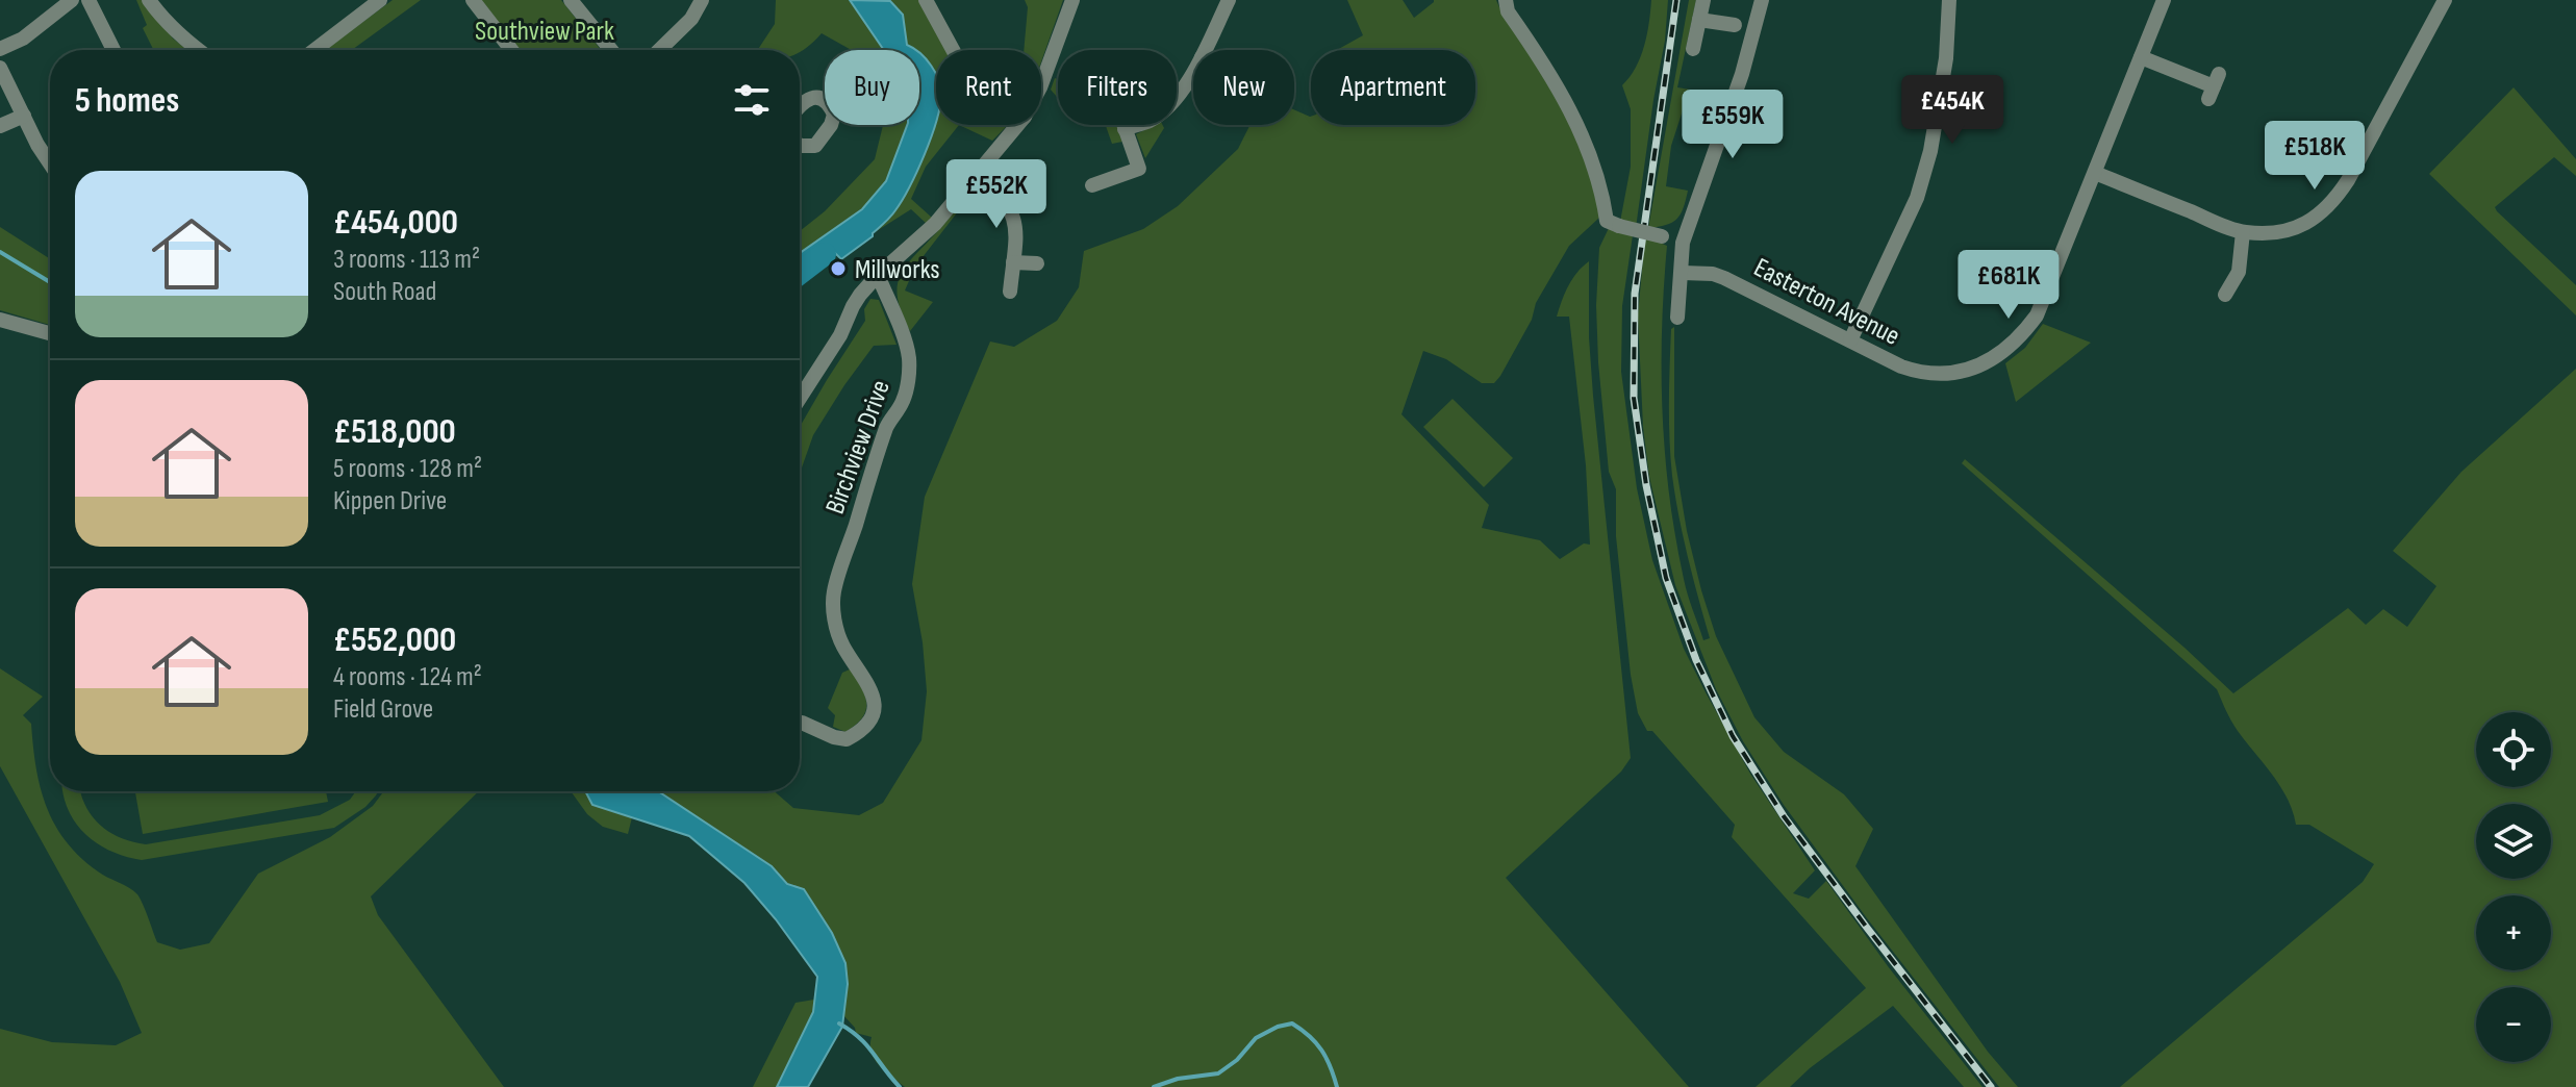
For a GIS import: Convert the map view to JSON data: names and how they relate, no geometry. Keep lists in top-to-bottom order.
{
  "streets": {
    "street": ["Easterton Avenue", "Birchview Drive"]
  },
  "parks": ["Southview Park"],
  "places": ["Millworks"],
  "page": {
    "chip": [
      "Buy",
      "Rent",
      "Filters",
      "New",
      "Apartment"
    ],
    "heading": "5 homes",
    "price": [
      "£454K",
      "£559K",
      "£518K",
      "£552K",
      "£681K"
    ],
    "list": [
      {
        "name": "£454,000",
        "note": "3 rooms · 113 m² · South Road"
      },
      {
        "name": "£518,000",
        "note": "5 rooms · 128 m² · Kippen Drive"
      },
      {
        "name": "£552,000",
        "note": "4 rooms · 124 m² · Field Grove"
      }
    ],
    "map_buttons": ["+", "−"]
  }
}
